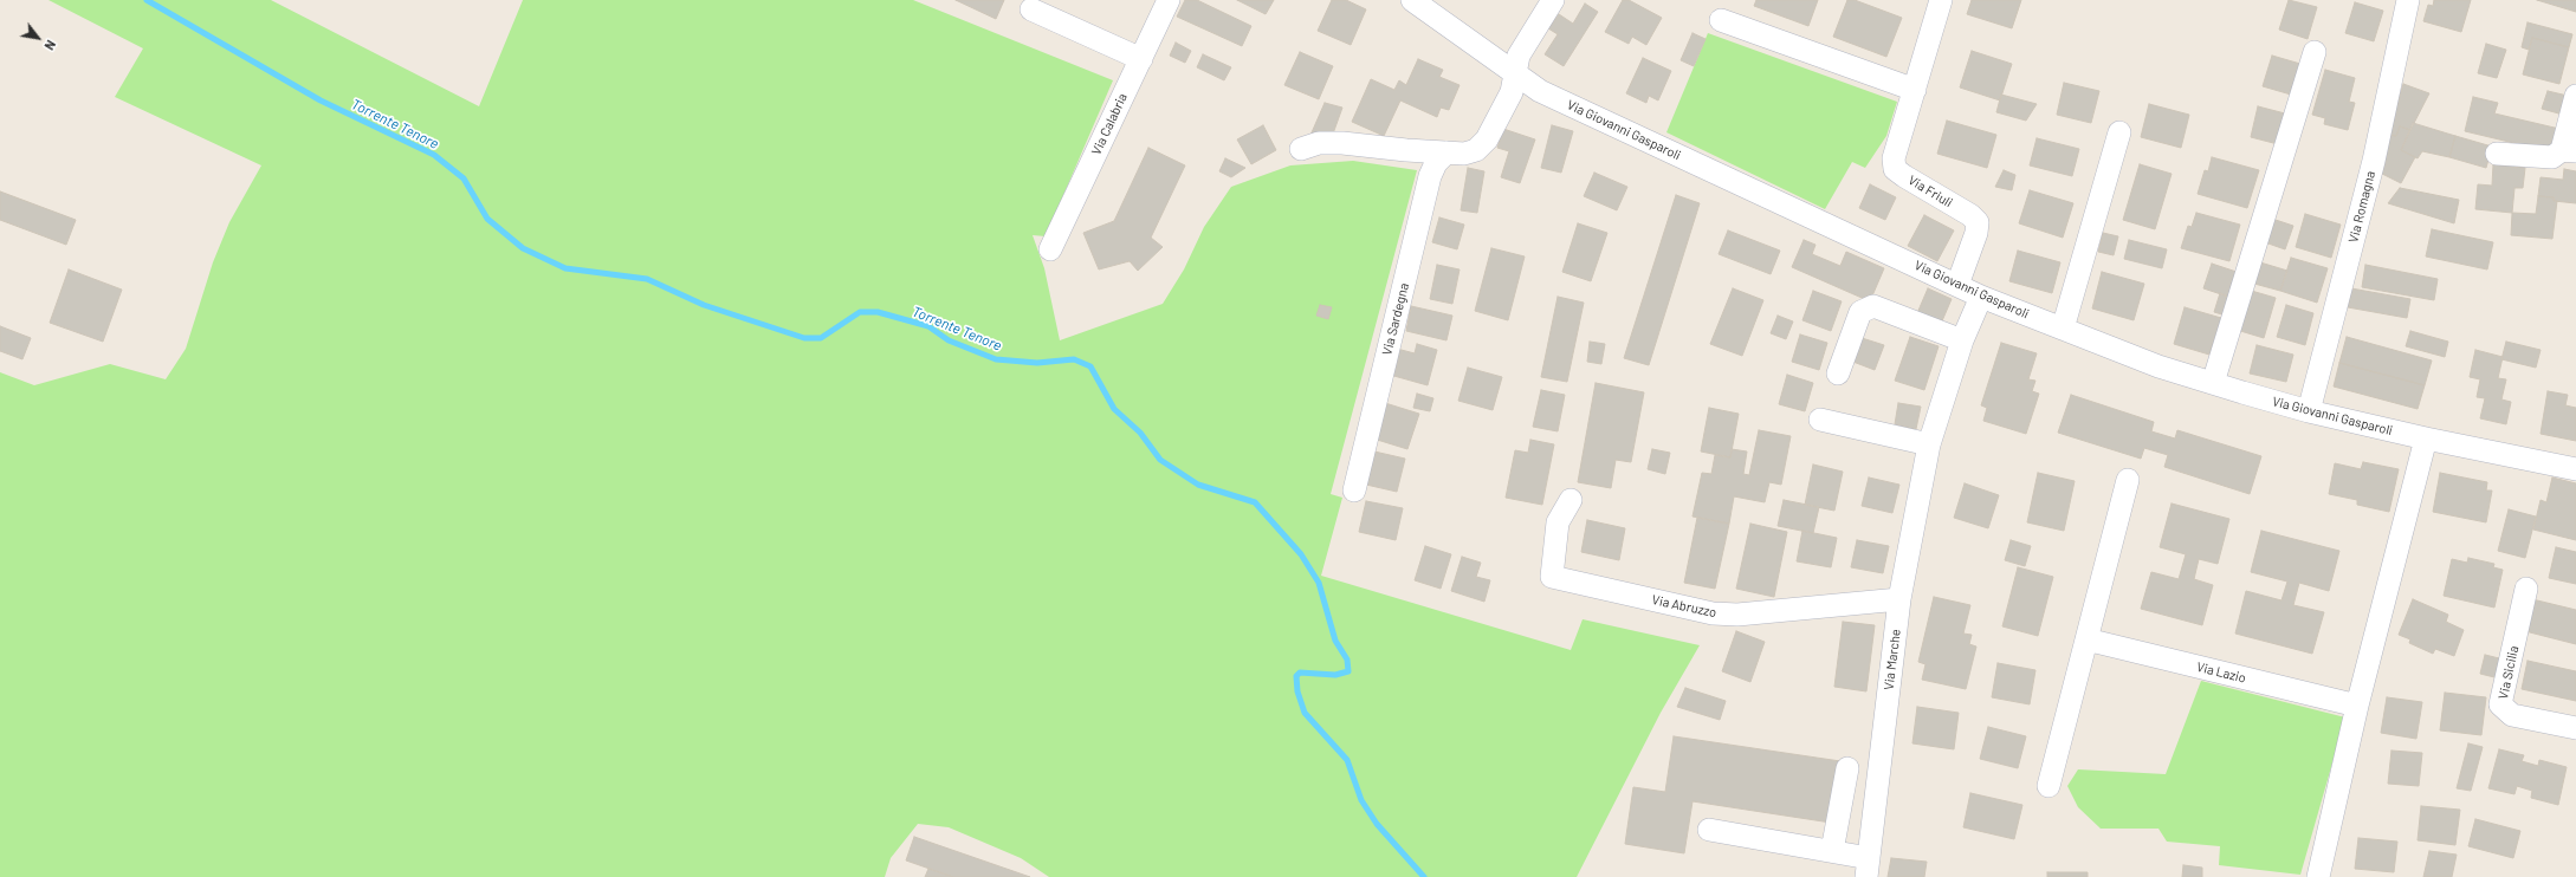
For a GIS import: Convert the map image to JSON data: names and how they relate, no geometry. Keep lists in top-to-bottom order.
{
  "streets": {
    "street": [
      "Via Calabria",
      "Via Giovanni Gasparoli",
      "Via Friuli",
      "Via Romagna",
      "Via Sardegna",
      "Via Abruzzo",
      "Via Marche",
      "Via Lazio",
      "Via Sicilia"
    ]
  },
  "crossings": [
    ["Via Giovanni Gasparoli", "Via Friuli"],
    ["Via Giovanni Gasparoli", "Via Romagna"],
    ["Via Giovanni Gasparoli", "Via Marche"],
    ["Via Abruzzo", "Via Marche"]
  ],
  "water": ["Torrente Tenore"],
  "north": "bottom right"
}
